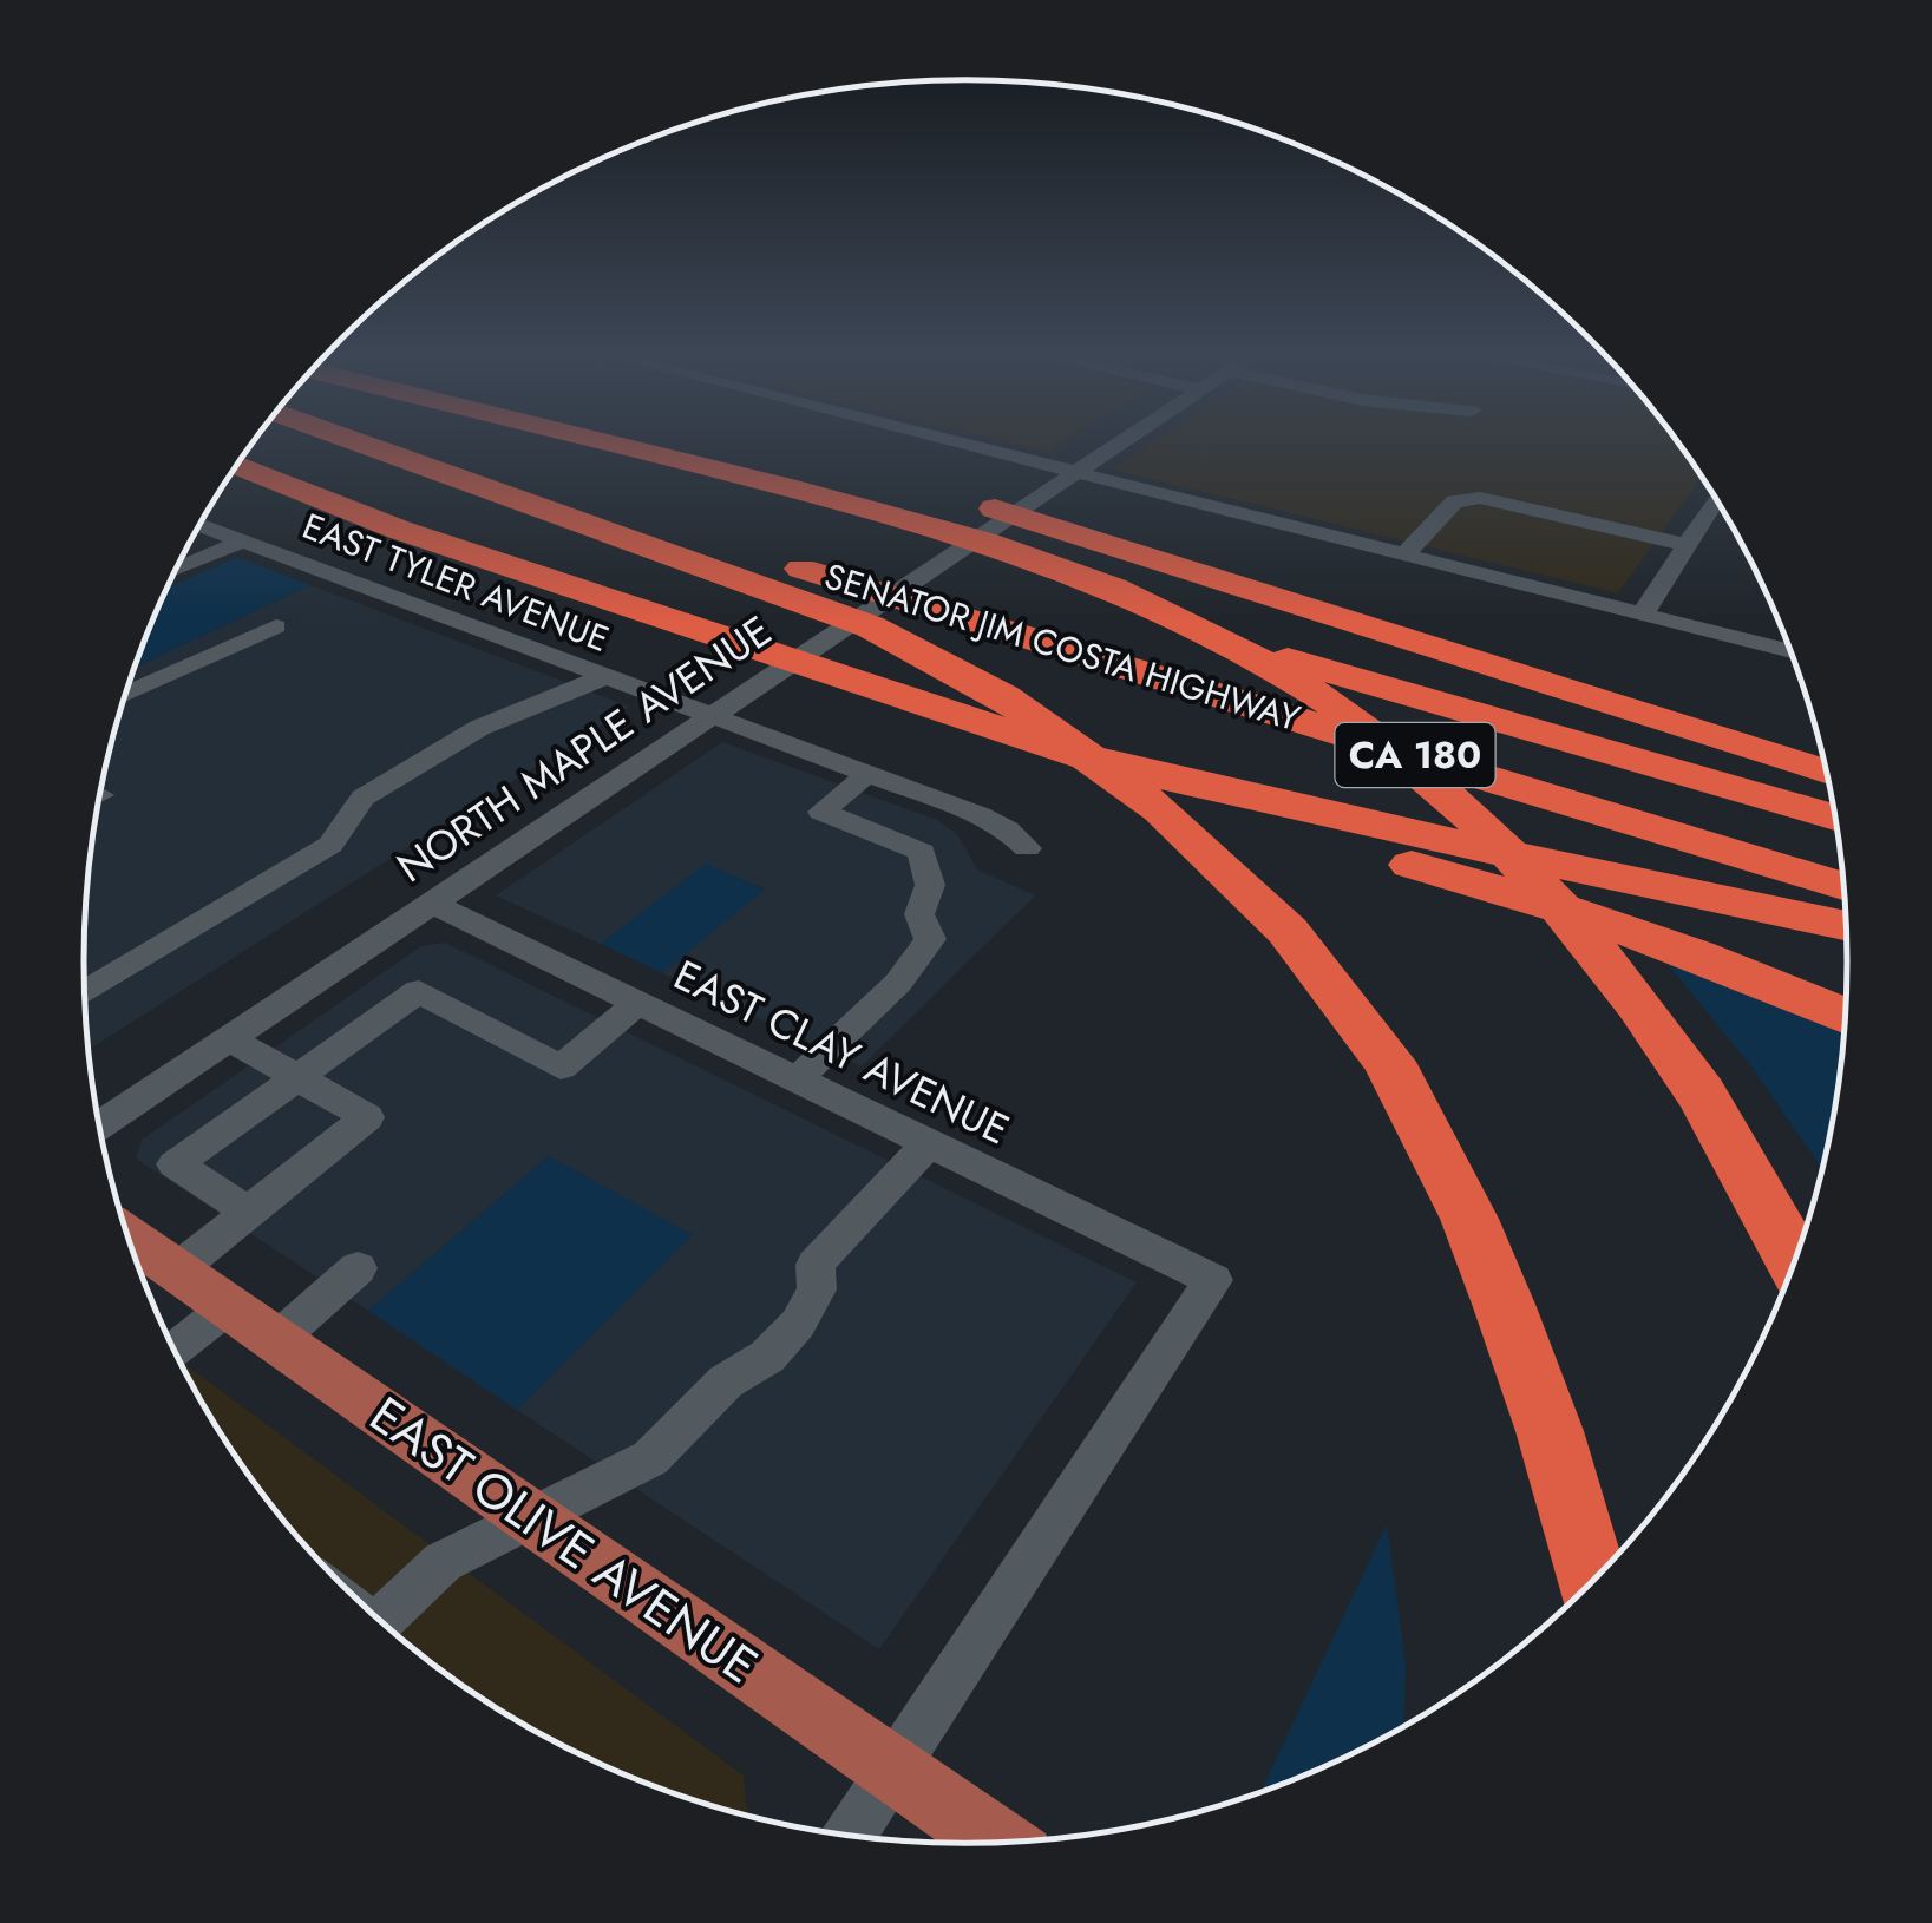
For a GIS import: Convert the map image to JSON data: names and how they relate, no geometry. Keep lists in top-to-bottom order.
{
  "streets": {
    "highway": ["SENATOR JIM COSTA HIGHWAY", "CA 180"],
    "main road": ["EAST OLIVE AVENUE"],
    "street": ["EAST TYLER AVENUE", "NORTH MAPLE AVENUE", "EAST CLAY AVENUE"]
  },
  "crossings": [
    ["EAST TYLER AVENUE", "NORTH MAPLE AVENUE"],
    ["NORTH MAPLE AVENUE", "EAST CLAY AVENUE"],
    ["EAST CLAY AVENUE", "EAST OLIVE AVENUE"]
  ]
}
